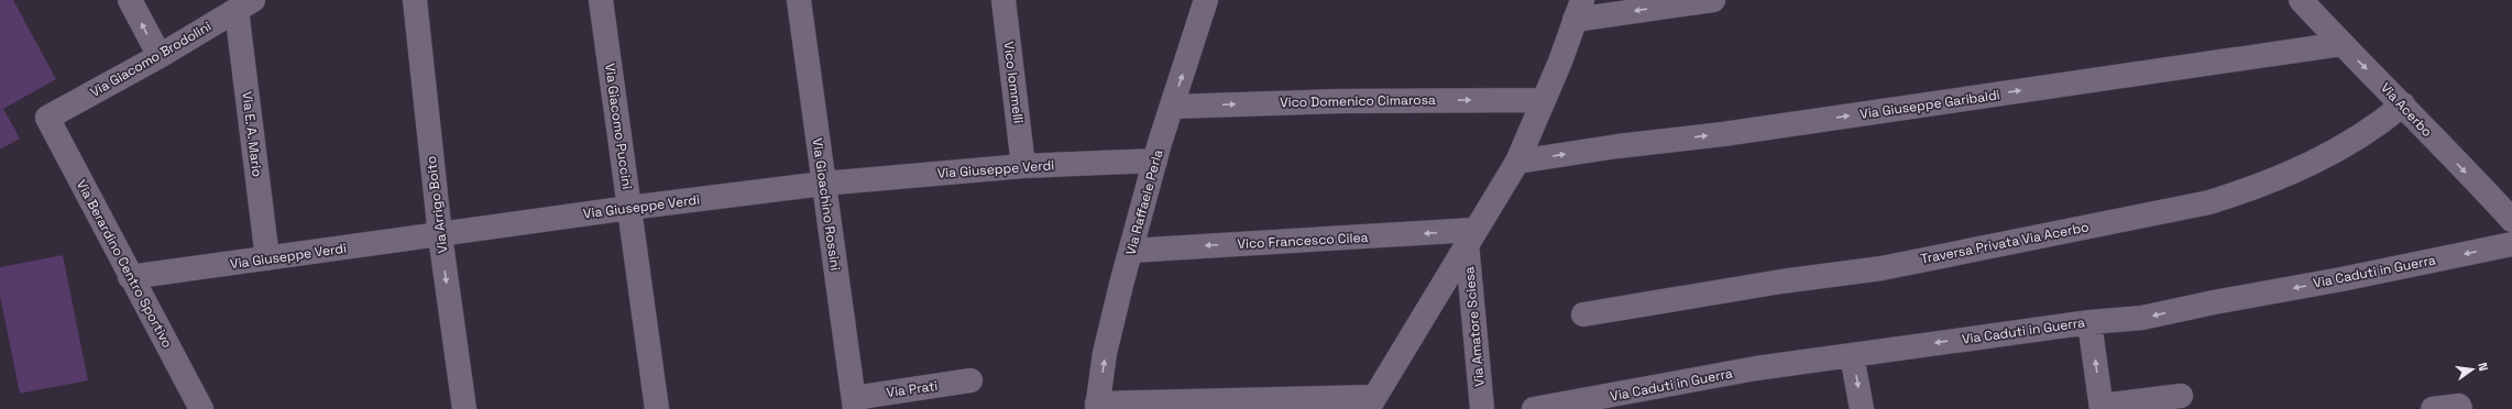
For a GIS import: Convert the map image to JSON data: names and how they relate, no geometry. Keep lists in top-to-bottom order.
{
  "streets": {
    "street": [
      "Via Giacomo Brodolini",
      "Vico Iommelli",
      "Vico Domenico Cimarosa",
      "Via Giuseppe Garibaldi",
      "Via Acerbo",
      "Via Giacomo Puccini",
      "Via E. A. Mario",
      "Via Giuseppe Verdi",
      "Via Raffaele Perla",
      "Via Arrigo Boito",
      "Via Gioachino Rossini",
      "Vico Francesco Cilea",
      "Traversa Privata Via Acerbo",
      "Via Berardino Centro Sportivo",
      "Via Caduti in Guerra",
      "Via Amatore Sciesa",
      "Via Prati"
    ]
  },
  "crossings": [
    ["Via Giacomo Brodolini", "Via E. A. Mario"],
    ["Via Giacomo Brodolini", "Via Berardino Centro Sportivo"],
    ["Vico Iommelli", "Via Giuseppe Verdi"],
    ["Vico Domenico Cimarosa", "Via Raffaele Perla"],
    ["Via Giuseppe Garibaldi", "Via Acerbo"],
    ["Via Acerbo", "Traversa Privata Via Acerbo"],
    ["Via Giacomo Puccini", "Via Giuseppe Verdi"],
    ["Via E. A. Mario", "Via Giuseppe Verdi"],
    ["Via Giuseppe Verdi", "Via Raffaele Perla"],
    ["Via Giuseppe Verdi", "Via Arrigo Boito"],
    ["Via Giuseppe Verdi", "Via Gioachino Rossini"],
    ["Via Giuseppe Verdi", "Via Berardino Centro Sportivo"],
    ["Via Raffaele Perla", "Vico Francesco Cilea"],
    ["Via Gioachino Rossini", "Via Prati"],
    ["Vico Francesco Cilea", "Via Amatore Sciesa"]
  ],
  "one_way": [
    "Vico Domenico Cimarosa",
    "Via Giuseppe Garibaldi",
    "Via Acerbo",
    "Via Raffaele Perla",
    "Via Arrigo Boito",
    "Via Caduti in Guerra"
  ],
  "north": "right"
}
